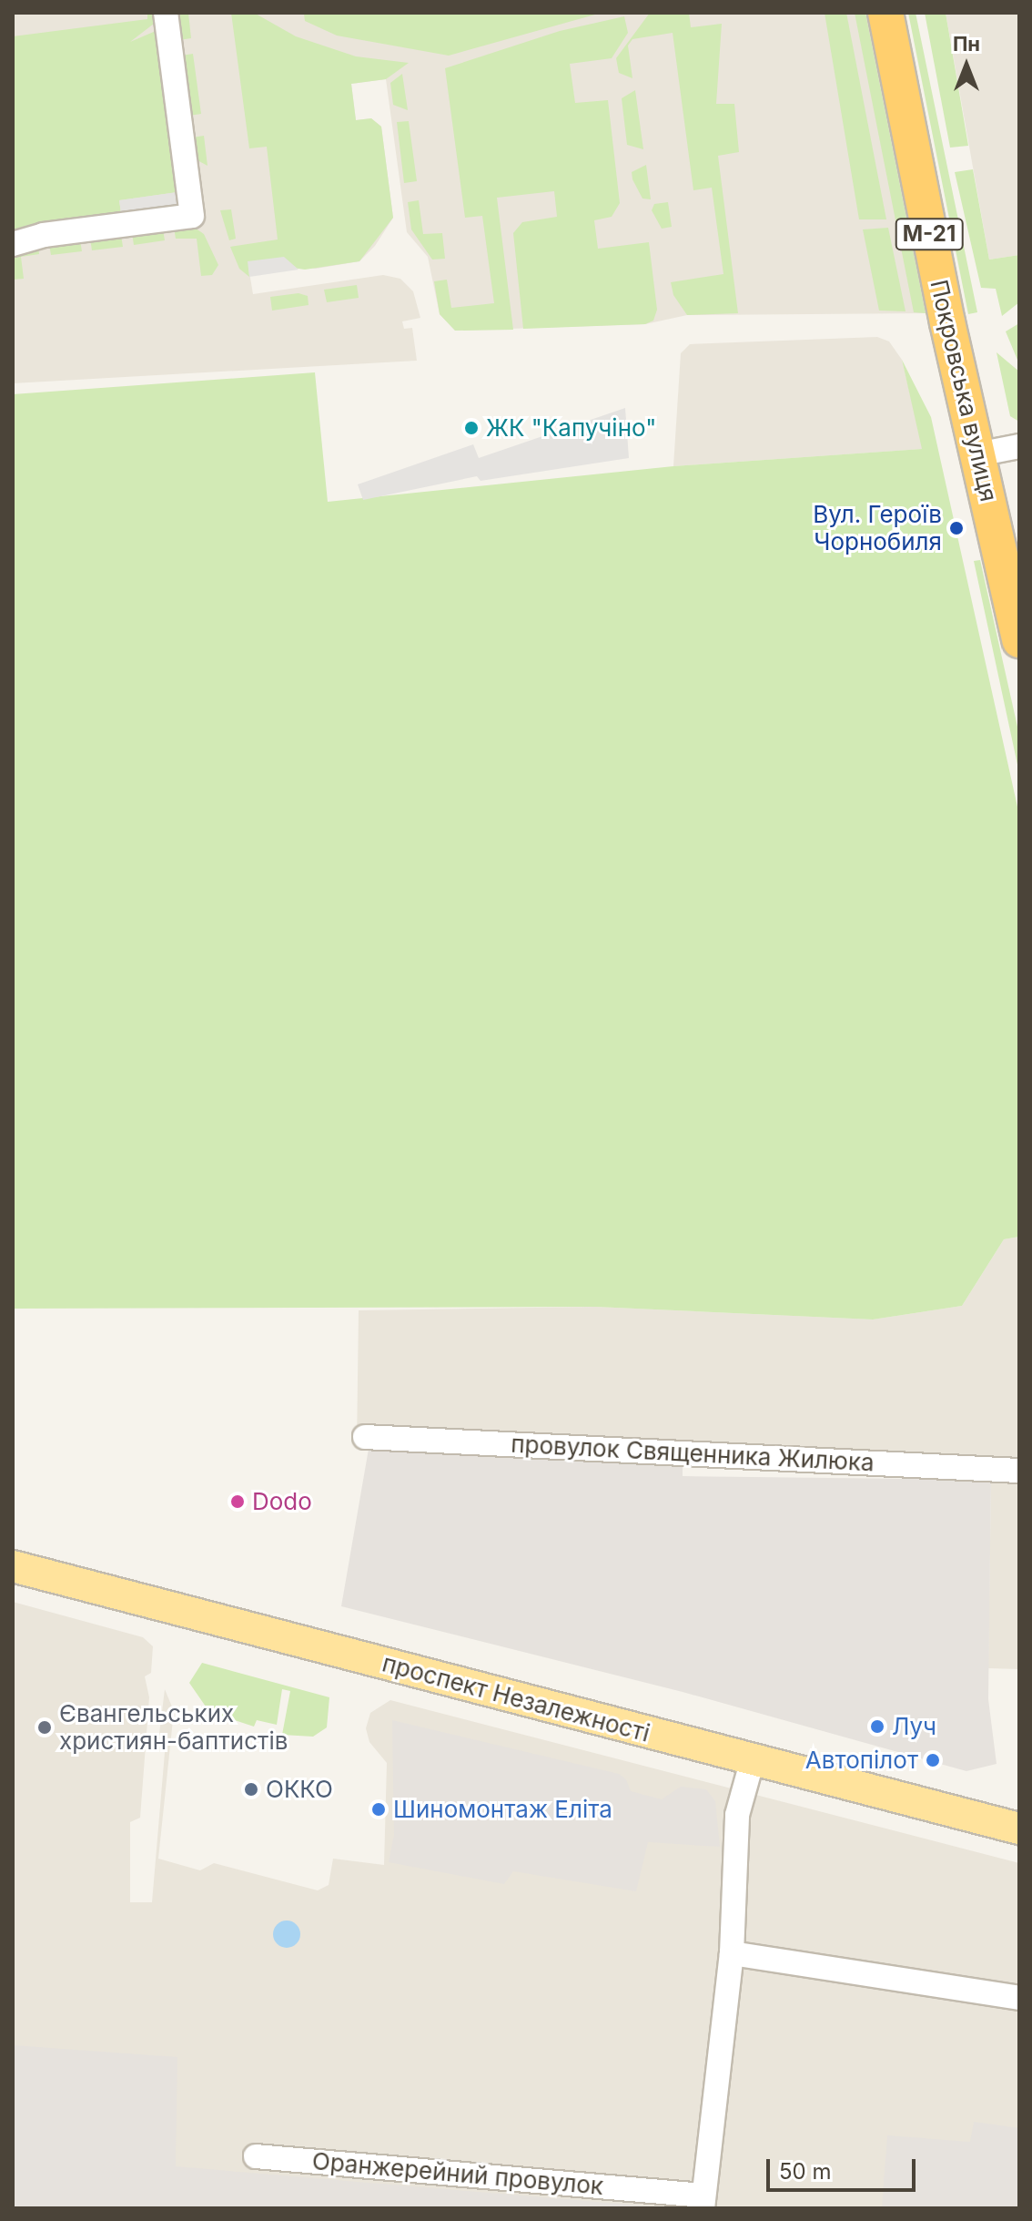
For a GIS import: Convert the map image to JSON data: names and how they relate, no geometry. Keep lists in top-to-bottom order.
{
  "streets": {
    "highway": ["М-21", "Покровська вулиця"],
    "main road": ["проспект Незалежності"],
    "street": ["провулок Священника Жилюка", "Оранжерейний провулок"]
  },
  "places": [
    "ЖК \"Капучіно\"",
    "Вул. Героїв Чорнобиля",
    "Dodo",
    "Луч",
    "Євангельських християн-баптистів",
    "Автопілот",
    "ОККО",
    "Шиномонтаж Еліта"
  ],
  "scale_bar": "50 m",
  "north": "top"
}
